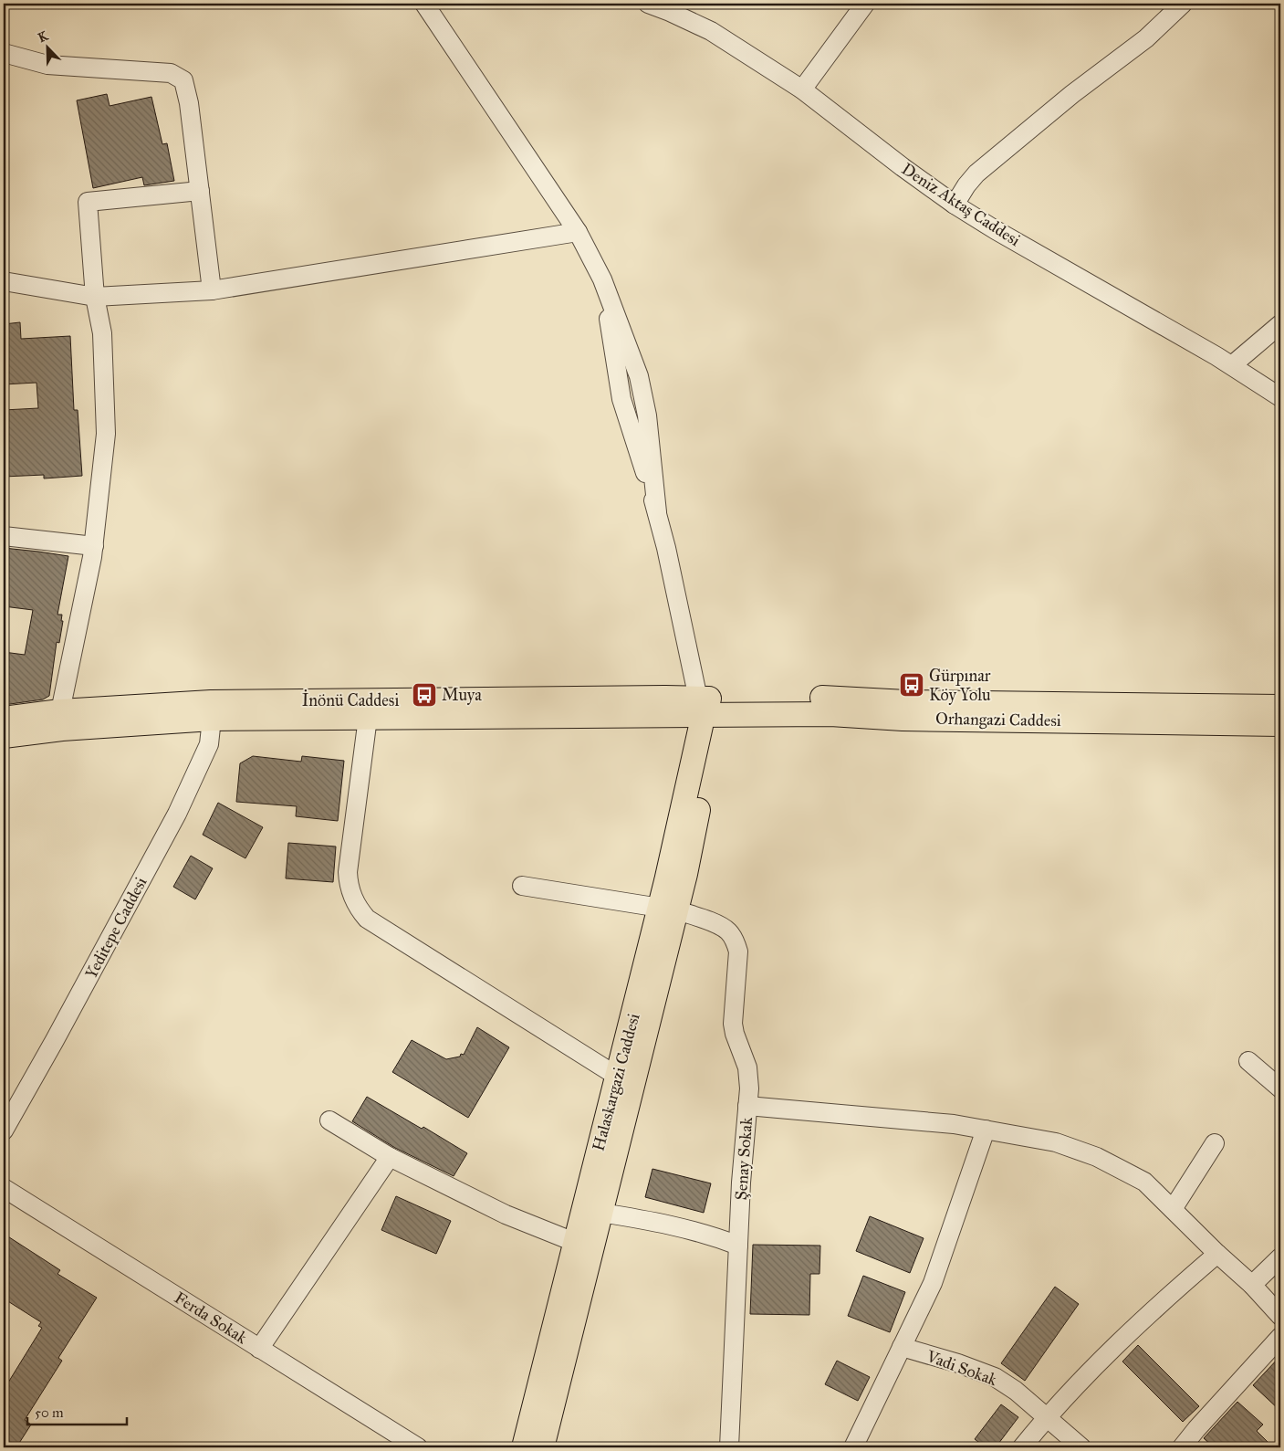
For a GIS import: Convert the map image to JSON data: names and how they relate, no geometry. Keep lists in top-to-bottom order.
{
  "streets": {
    "main road": ["İnönü Caddesi", "Orhangazi Caddesi", "Halaskargazi Caddesi"],
    "street": [
      "Deniz Aktaş Caddesi",
      "Yeditepe Caddesi",
      "Şenay Sokak",
      "Ferda Sokak",
      "Vadi Sokak"
    ]
  },
  "crossings": [
    ["İnönü Caddesi", "Orhangazi Caddesi"]
  ],
  "places": {
    "bus stop": ["Gürpınar Köy Yolu", "Muya"]
  },
  "scale_bar": "50 m",
  "north": "top left"
}
